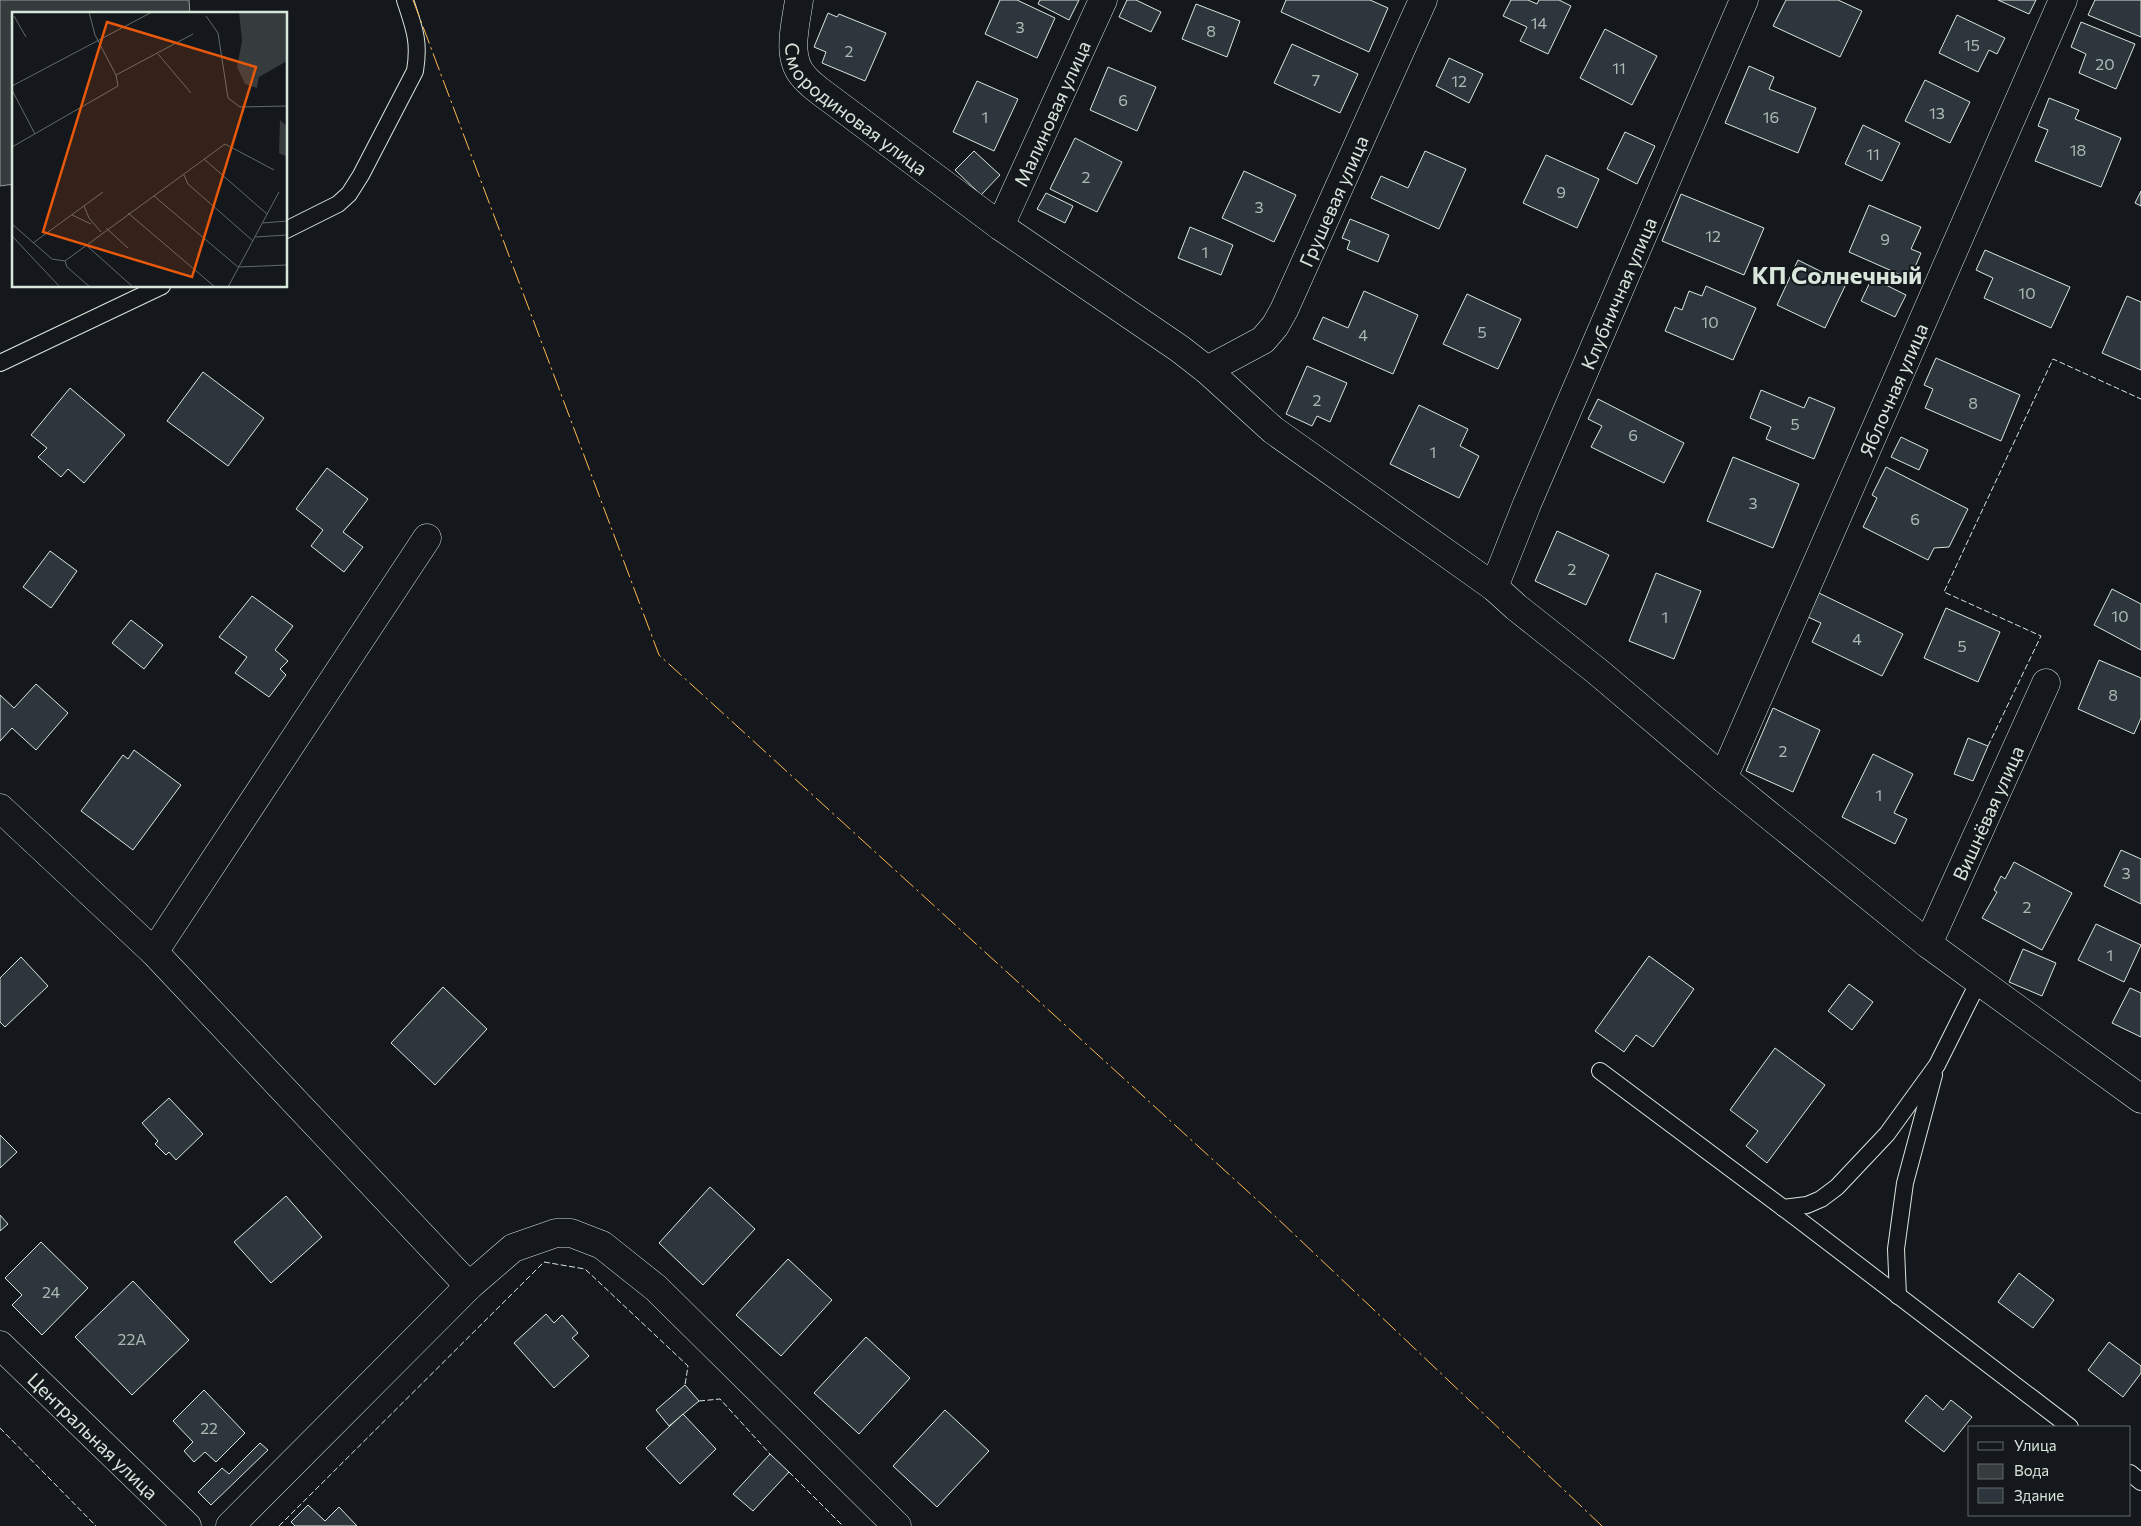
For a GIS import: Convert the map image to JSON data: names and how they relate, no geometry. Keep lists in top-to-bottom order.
{
  "streets": {
    "street": [
      "Смородиновая улица",
      "Малиновая улица",
      "Грушевая улица",
      "Клубничная улица",
      "Яблочная улица",
      "Вишнёвая улица",
      "Центральная улица"
    ]
  },
  "crossings": [
    ["Смородиновая улица", "Малиновая улица"],
    ["Смородиновая улица", "Грушевая улица"],
    ["Смородиновая улица", "Клубничная улица"],
    ["Смородиновая улица", "Яблочная улица"],
    ["Смородиновая улица", "Вишнёвая улица"]
  ],
  "districts": ["КП Солнечный"],
  "house_numbers": [
    "14",
    "3",
    "8",
    "15",
    "2",
    "20",
    "11",
    "7",
    "12",
    "6",
    "13",
    "1",
    "16",
    "18",
    "11",
    "2",
    "9",
    "3",
    "12",
    "9",
    "1",
    "10",
    "10",
    "5",
    "4",
    "2",
    "8",
    "5",
    "6",
    "1",
    "3",
    "6",
    "2",
    "10",
    "1",
    "4",
    "5",
    "8",
    "2",
    "1",
    "3",
    "2",
    "1",
    "24",
    "22А",
    "22"
  ],
  "legend": ["Улица", "Вода", "Здание"]
}
